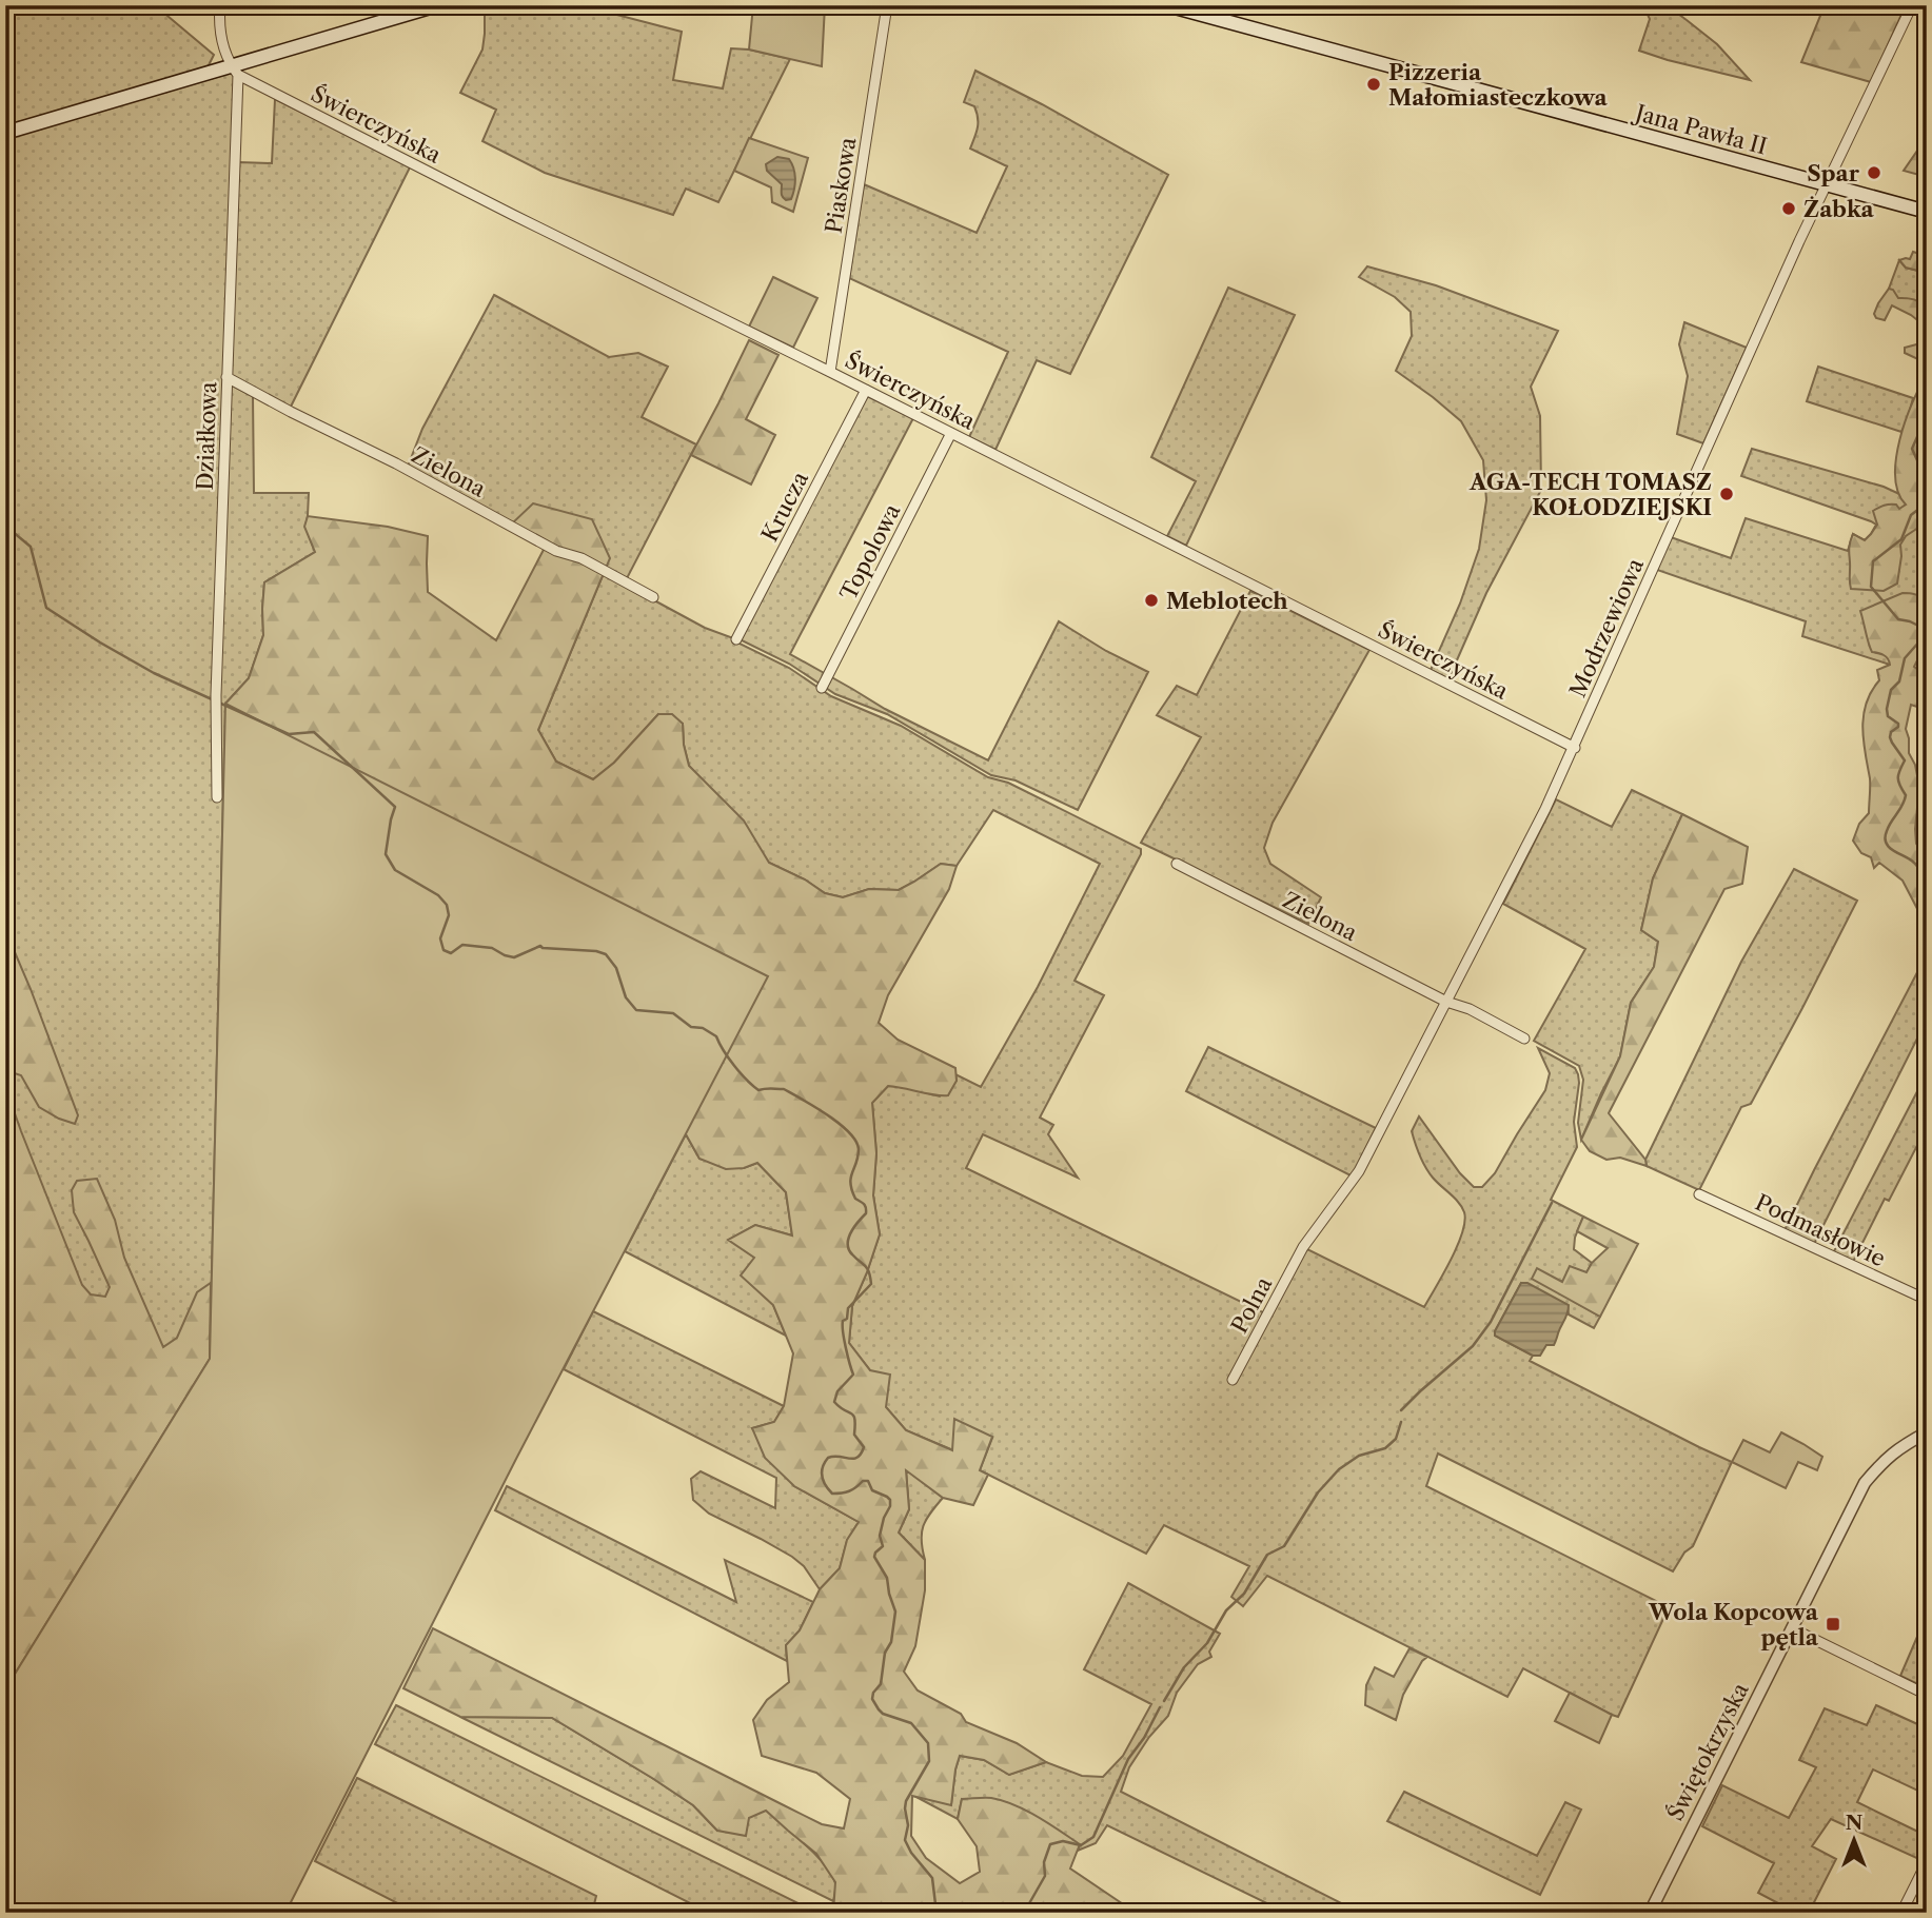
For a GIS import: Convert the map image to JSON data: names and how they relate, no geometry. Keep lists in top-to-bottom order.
{
  "streets": {
    "main road": ["Jana Pawła II"],
    "street": [
      "Świerczyńska",
      "Piaskowa",
      "Działkowa",
      "Zielona",
      "Krucza",
      "Topolowa",
      "Modrzewiowa",
      "Podmasłowie",
      "Polna",
      "Świętokrzyska"
    ]
  },
  "crossings": [
    ["Świerczyńska", "Piaskowa"],
    ["Świerczyńska", "Działkowa"],
    ["Świerczyńska", "Krucza"],
    ["Świerczyńska", "Topolowa"],
    ["Świerczyńska", "Modrzewiowa"],
    ["Jana Pawła II", "Modrzewiowa"],
    ["Działkowa", "Zielona"],
    ["Zielona", "Modrzewiowa"],
    ["Modrzewiowa", "Polna"]
  ],
  "places": {
    "other": [
      "Pizzeria Małomiasteczkowa",
      "Spar",
      "Żabka",
      "AGA-TECH TOMASZ KOŁODZIEJSKI",
      "Meblotech"
    ],
    "transit": ["Wola Kopcowa pętla"]
  },
  "north": "top"
}
